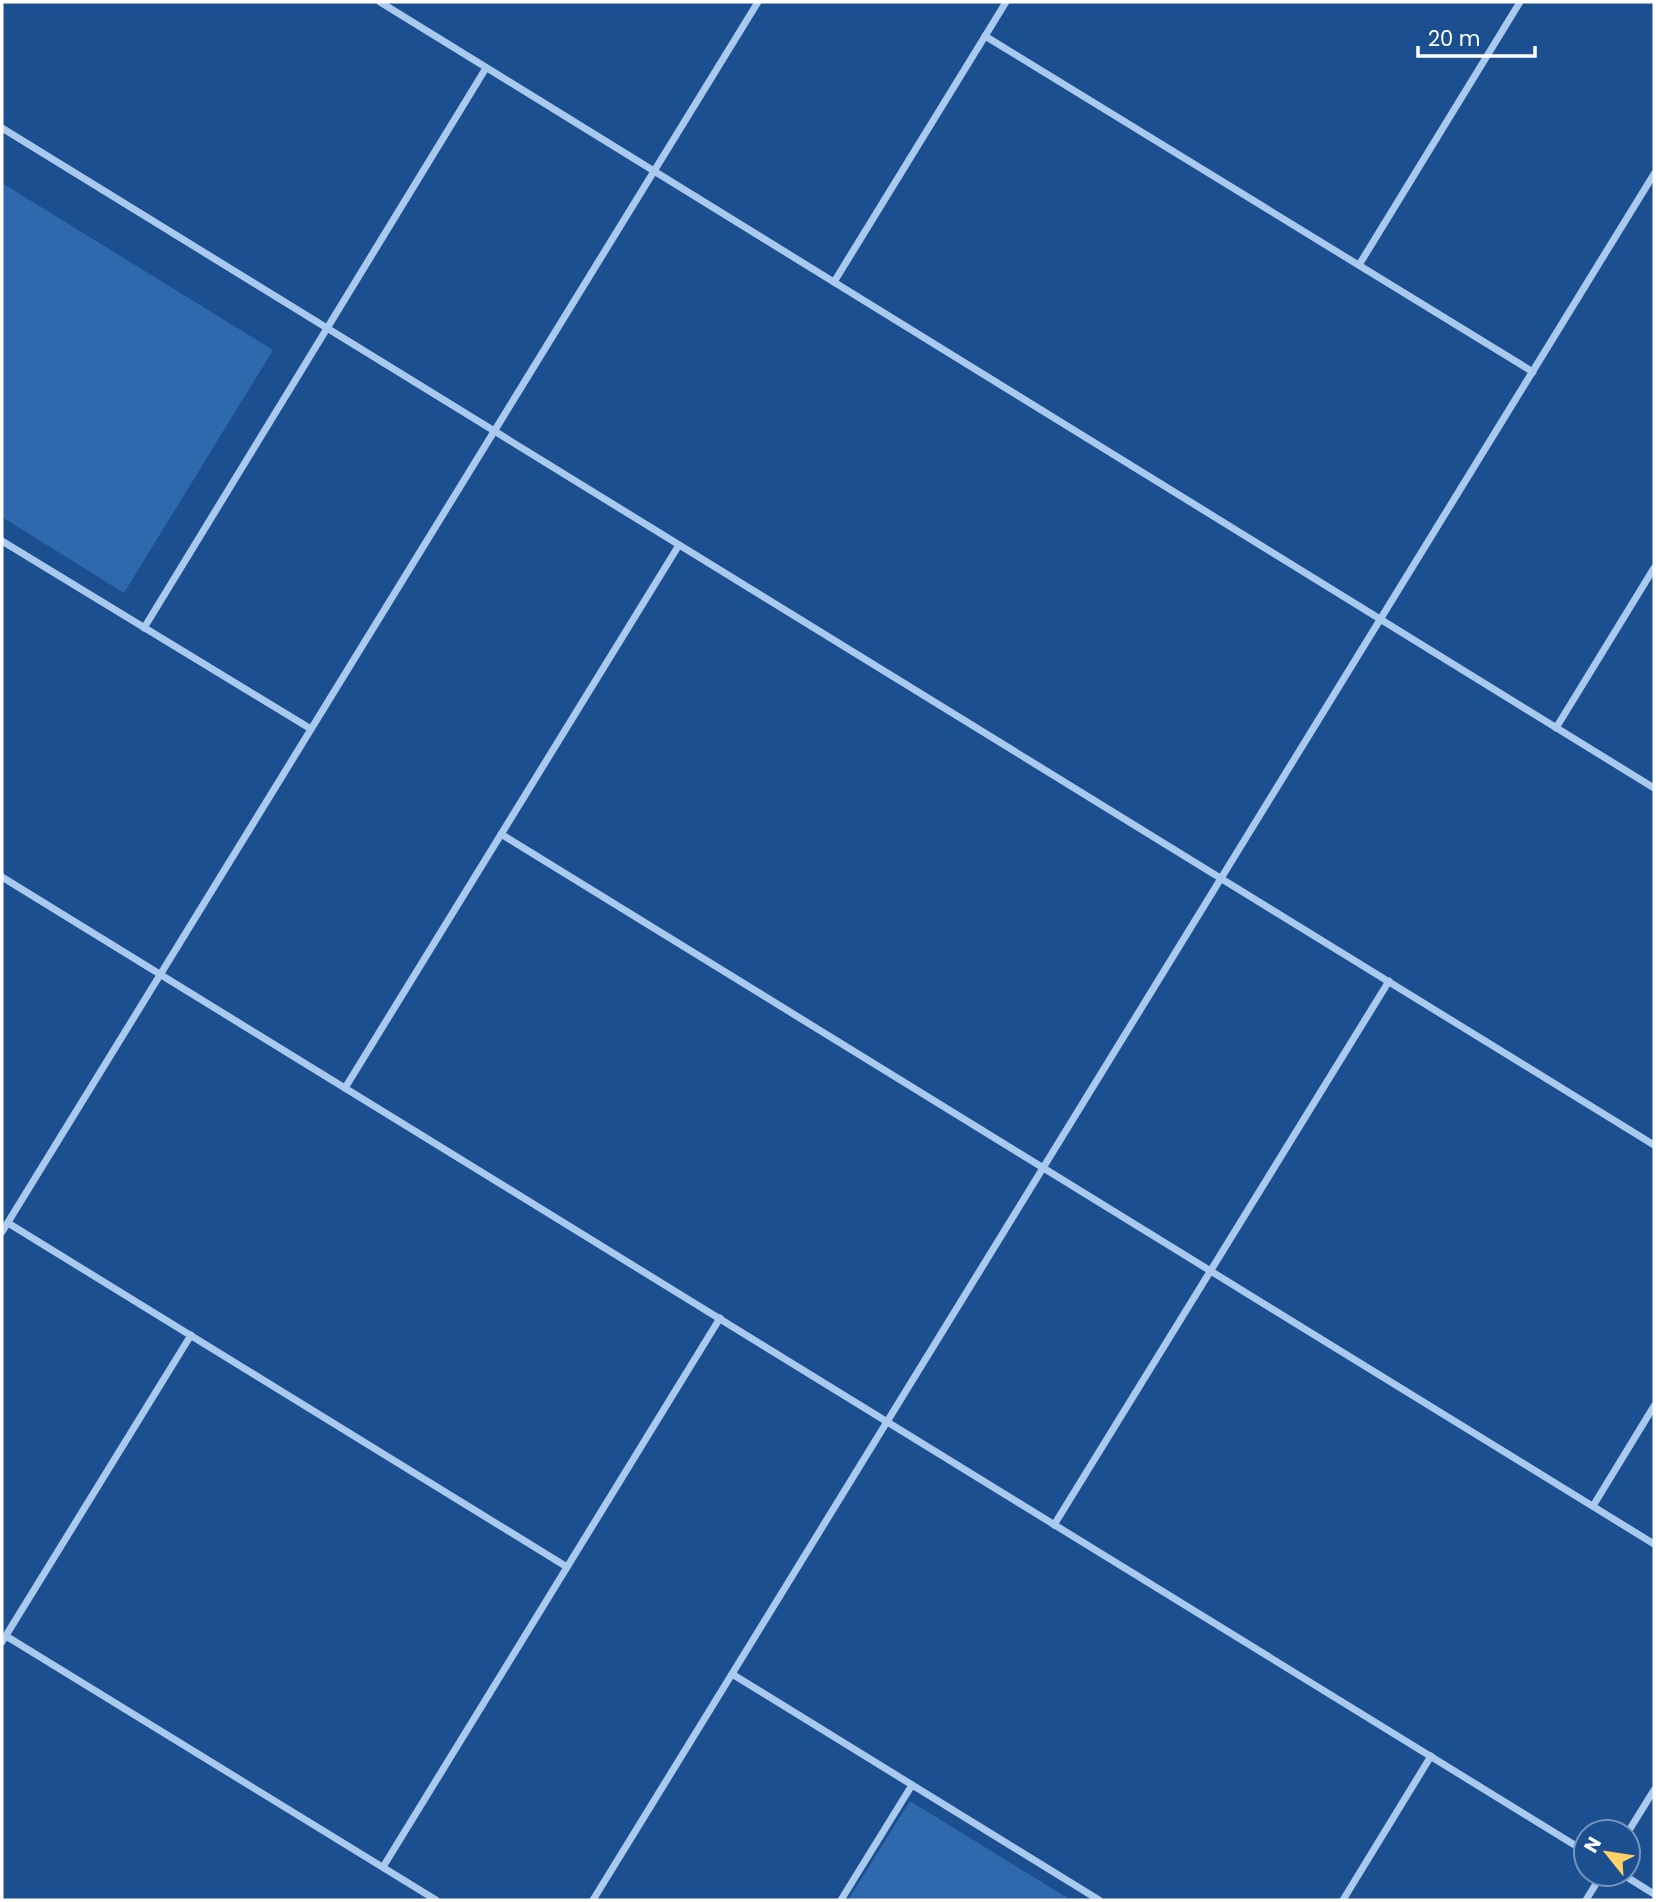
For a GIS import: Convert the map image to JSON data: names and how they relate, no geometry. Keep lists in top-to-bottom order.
{
  "scale_bar": "20 m",
  "north": "top left"
}
